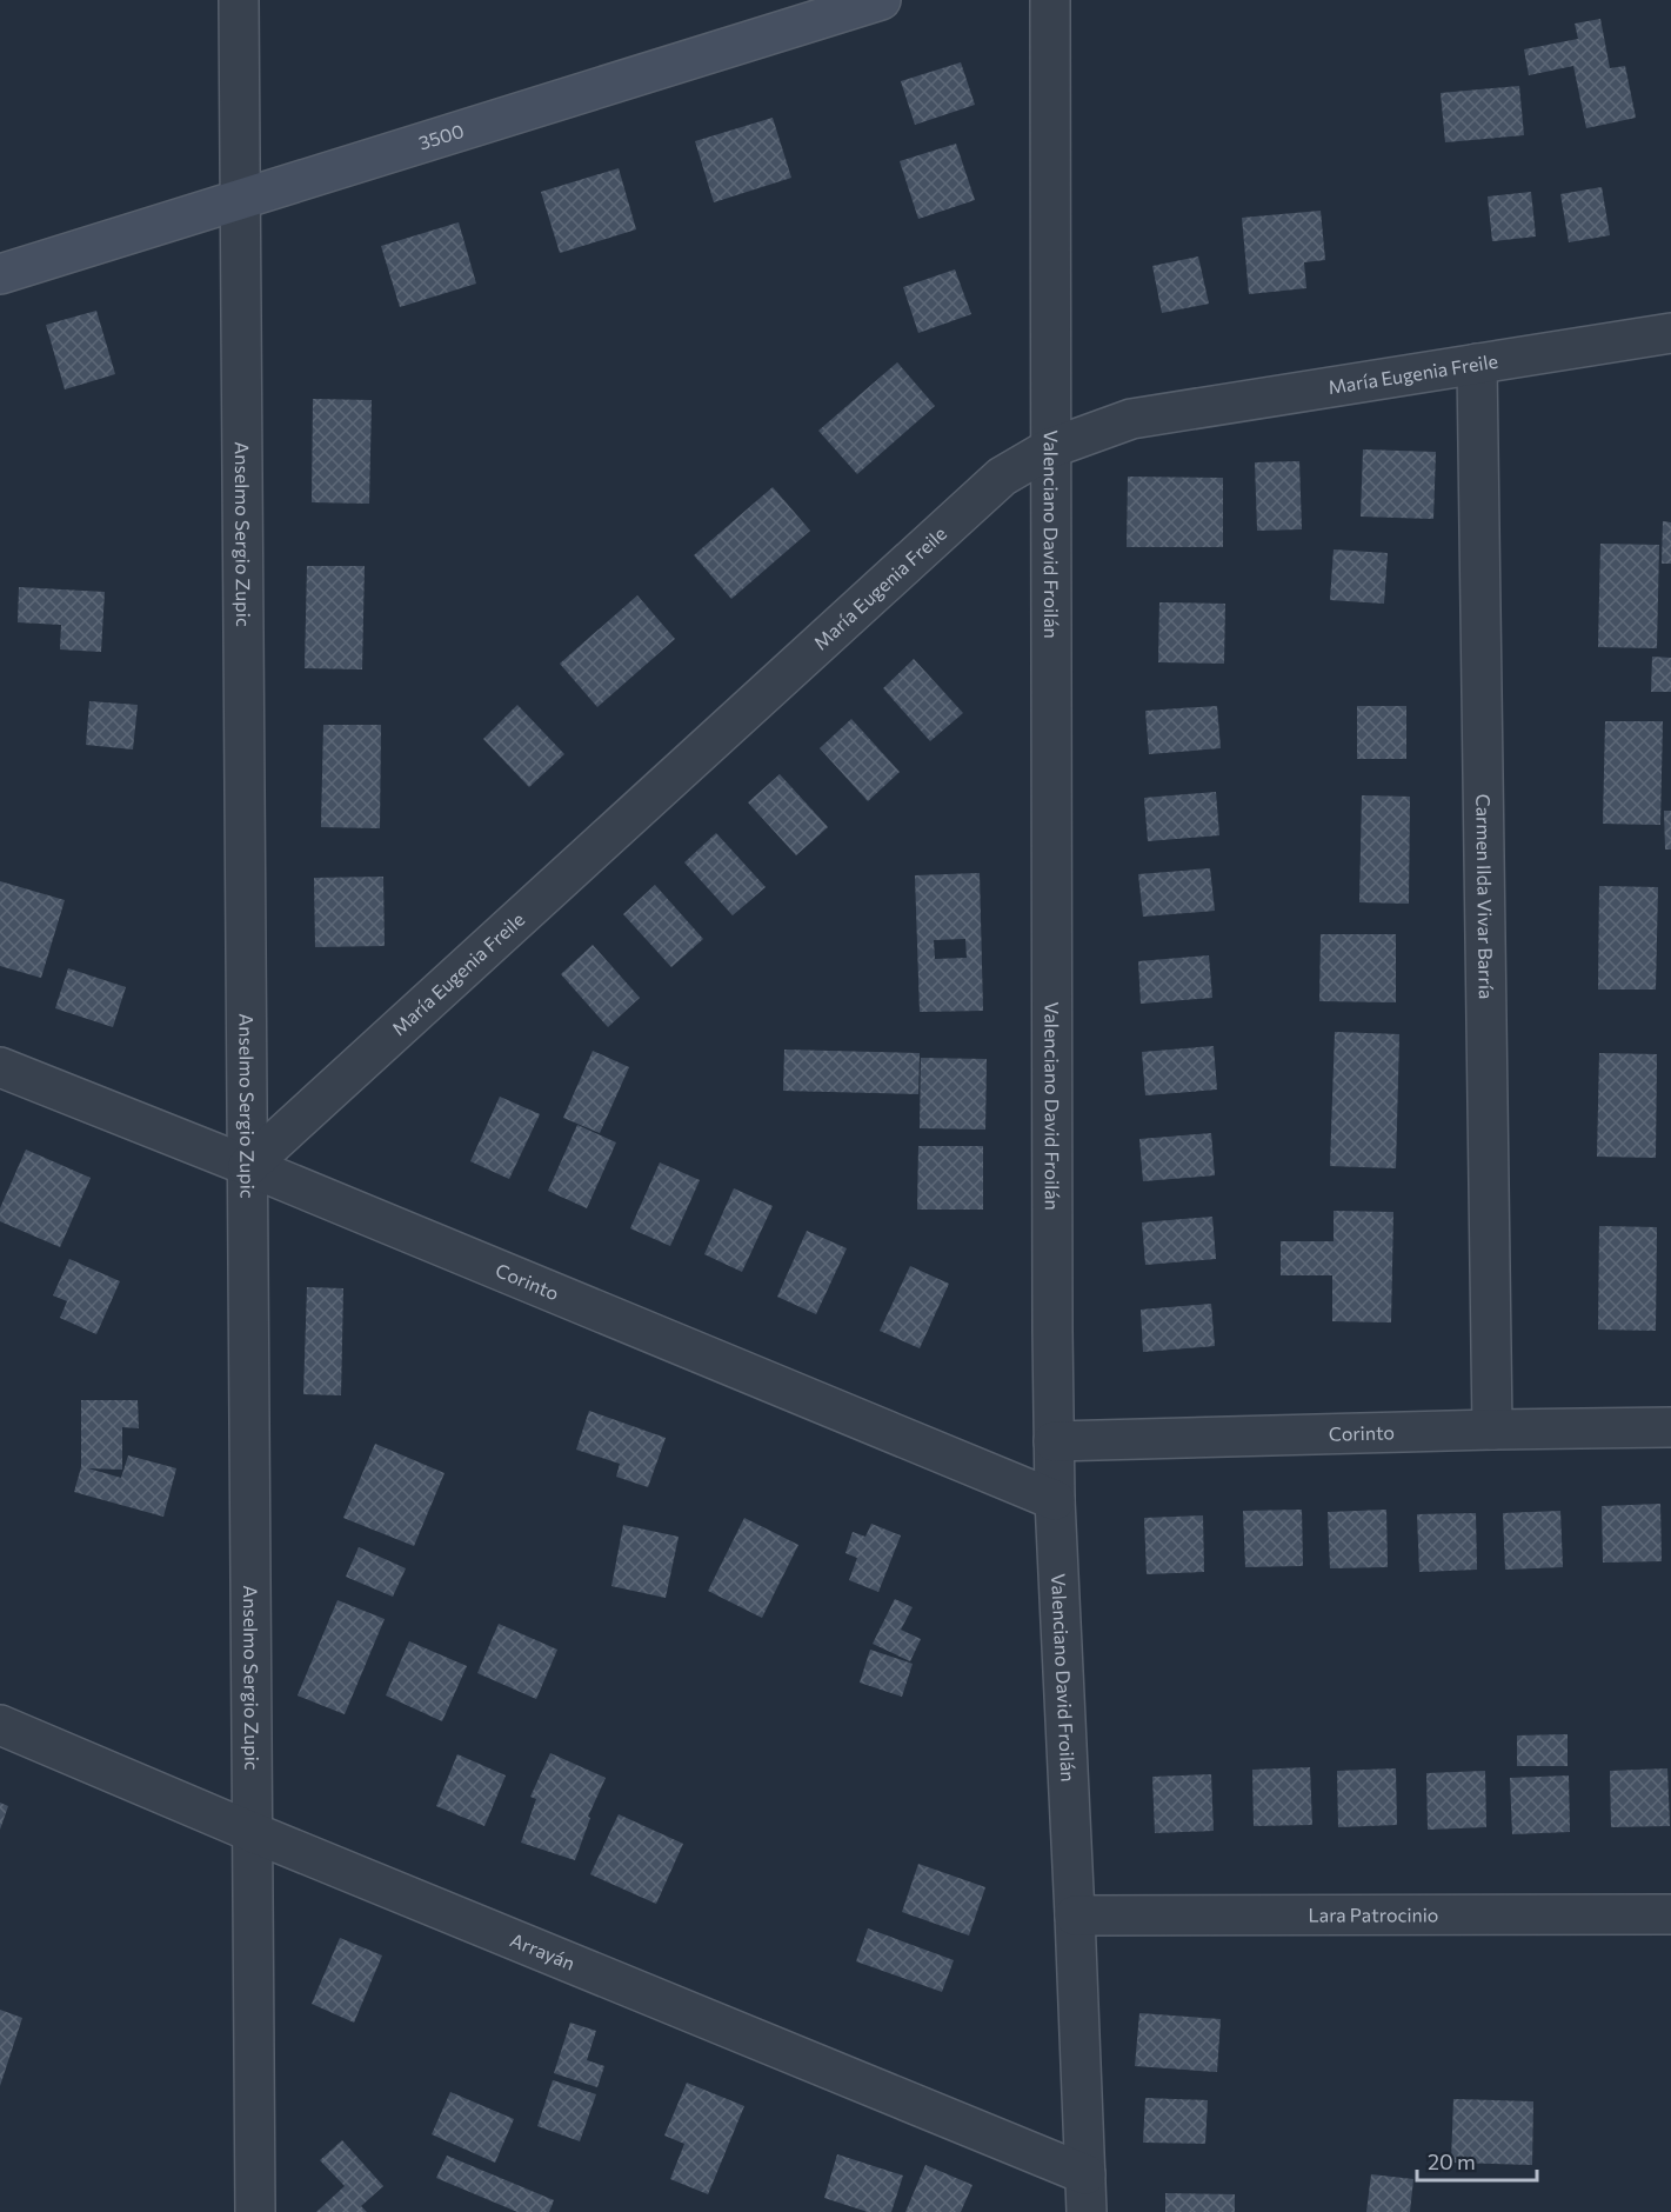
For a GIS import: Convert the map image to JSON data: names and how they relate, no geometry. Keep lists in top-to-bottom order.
{
  "streets": {
    "street": [
      "3500",
      "María Eugenia Freile",
      "Anselmo Sergio Zupic",
      "Valenciano David Froilán",
      "Carmen Ilda Vivar Barría",
      "Corinto",
      "Lara Patrocinio",
      "Arrayán"
    ]
  },
  "crossings": [
    ["3500", "Anselmo Sergio Zupic"],
    ["María Eugenia Freile", "Anselmo Sergio Zupic"],
    ["María Eugenia Freile", "Valenciano David Froilán"],
    ["María Eugenia Freile", "Carmen Ilda Vivar Barría"],
    ["María Eugenia Freile", "Corinto"],
    ["Anselmo Sergio Zupic", "Corinto"],
    ["Anselmo Sergio Zupic", "Arrayán"],
    ["Valenciano David Froilán", "Corinto"],
    ["Valenciano David Froilán", "Lara Patrocinio"],
    ["Valenciano David Froilán", "Arrayán"],
    ["Carmen Ilda Vivar Barría", "Corinto"]
  ],
  "scale_bar": "20 m"
}
